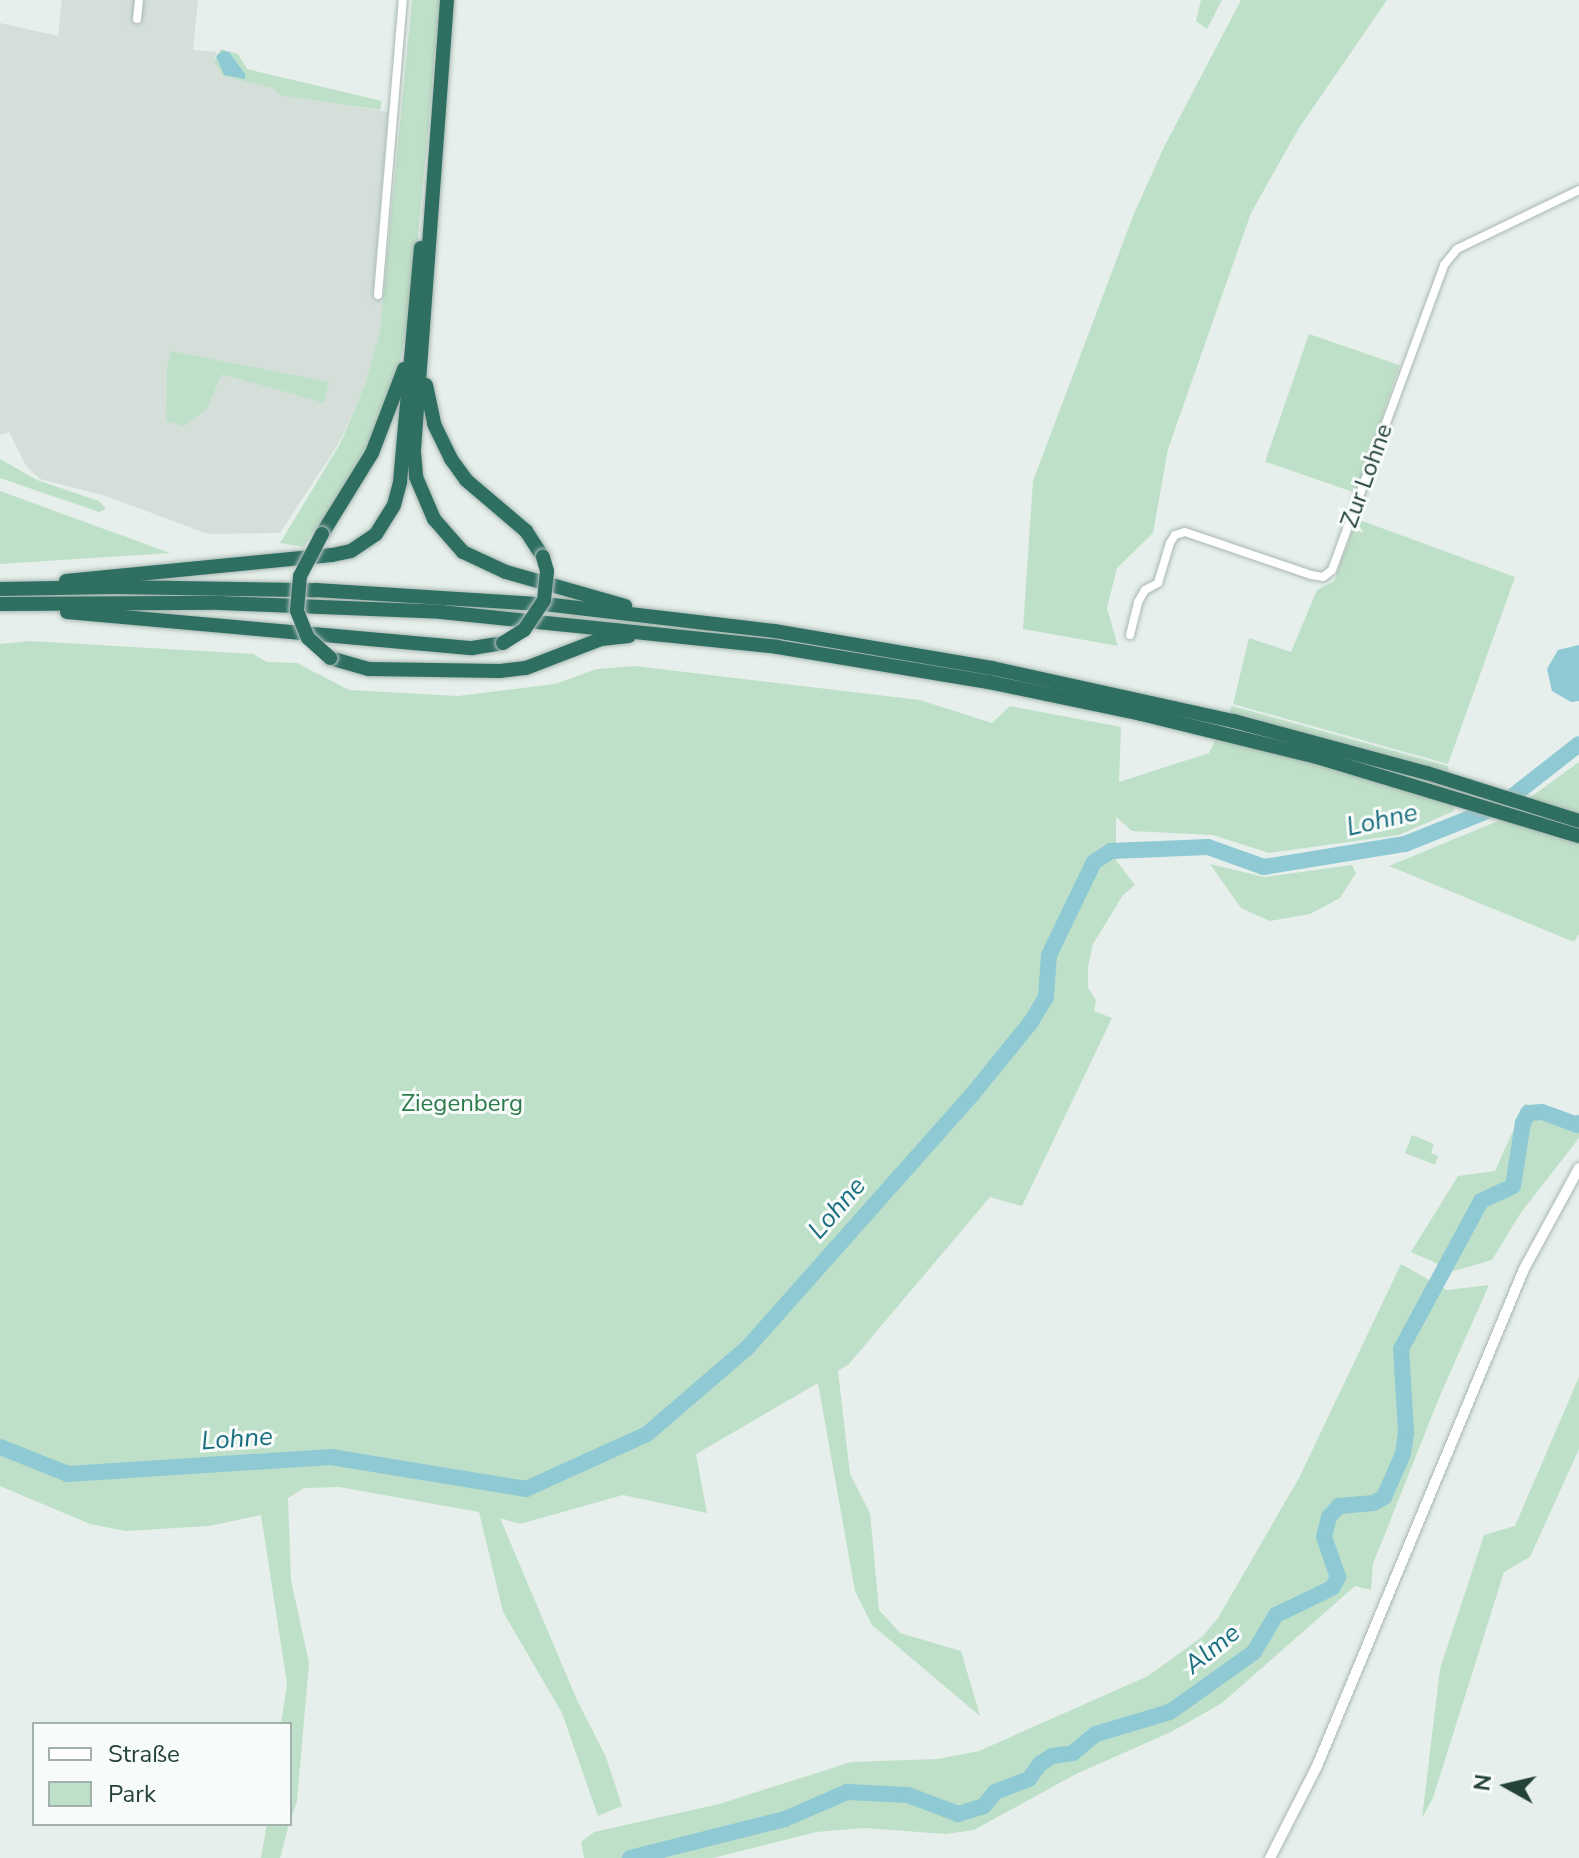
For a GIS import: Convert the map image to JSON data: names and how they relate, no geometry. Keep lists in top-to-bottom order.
{
  "streets": {
    "street": ["Zur Lohne"]
  },
  "water": ["Lohne", "Alme"],
  "parks": ["Ziegenberg"],
  "legend": ["Straße", "Park"],
  "north": "left"
}
